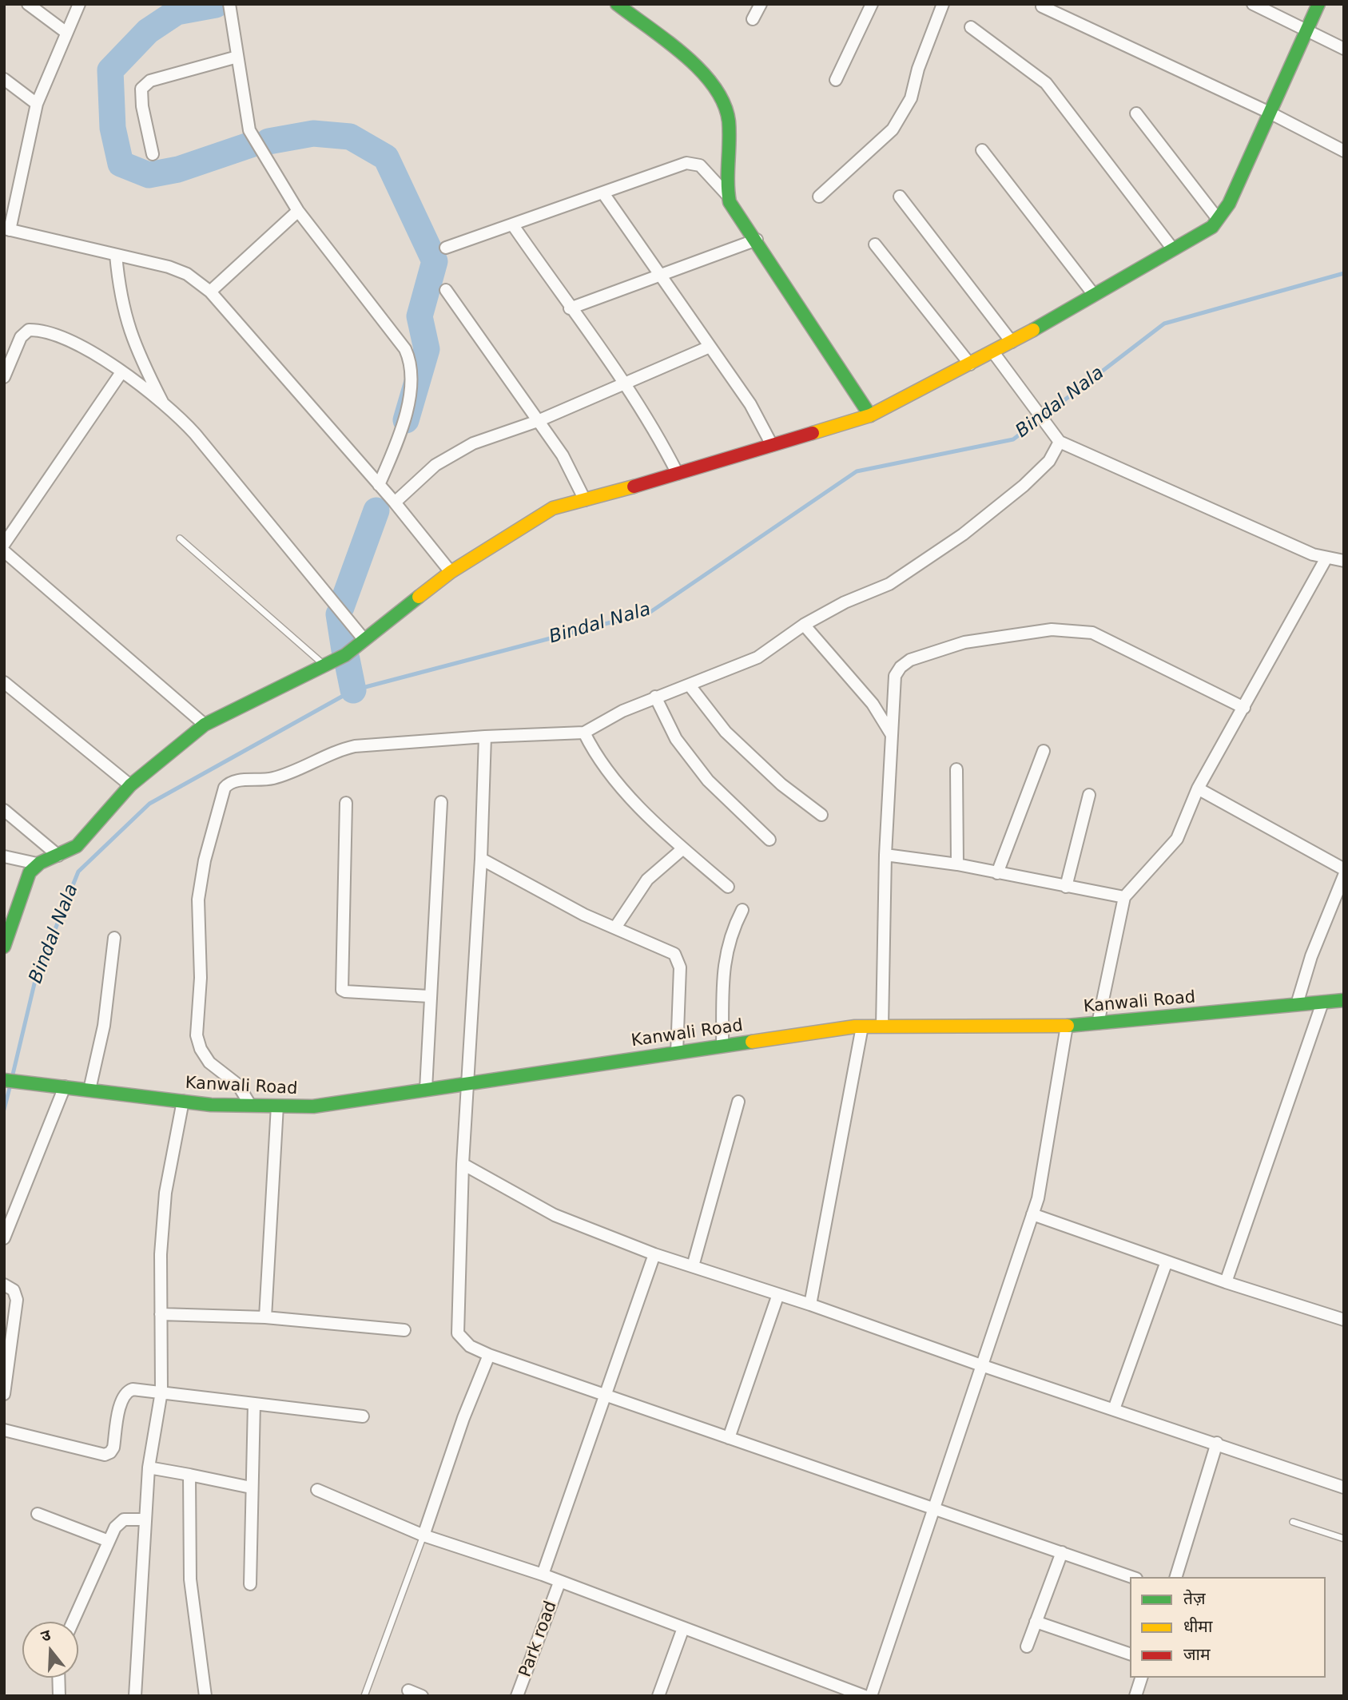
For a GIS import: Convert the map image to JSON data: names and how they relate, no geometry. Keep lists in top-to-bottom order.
{
  "streets": {
    "street": ["Kanwali Road", "Park road"]
  },
  "water": ["Bindal Nala"],
  "legend": ["तेज़", "धीमा", "जाम"],
  "north": "top"
}
